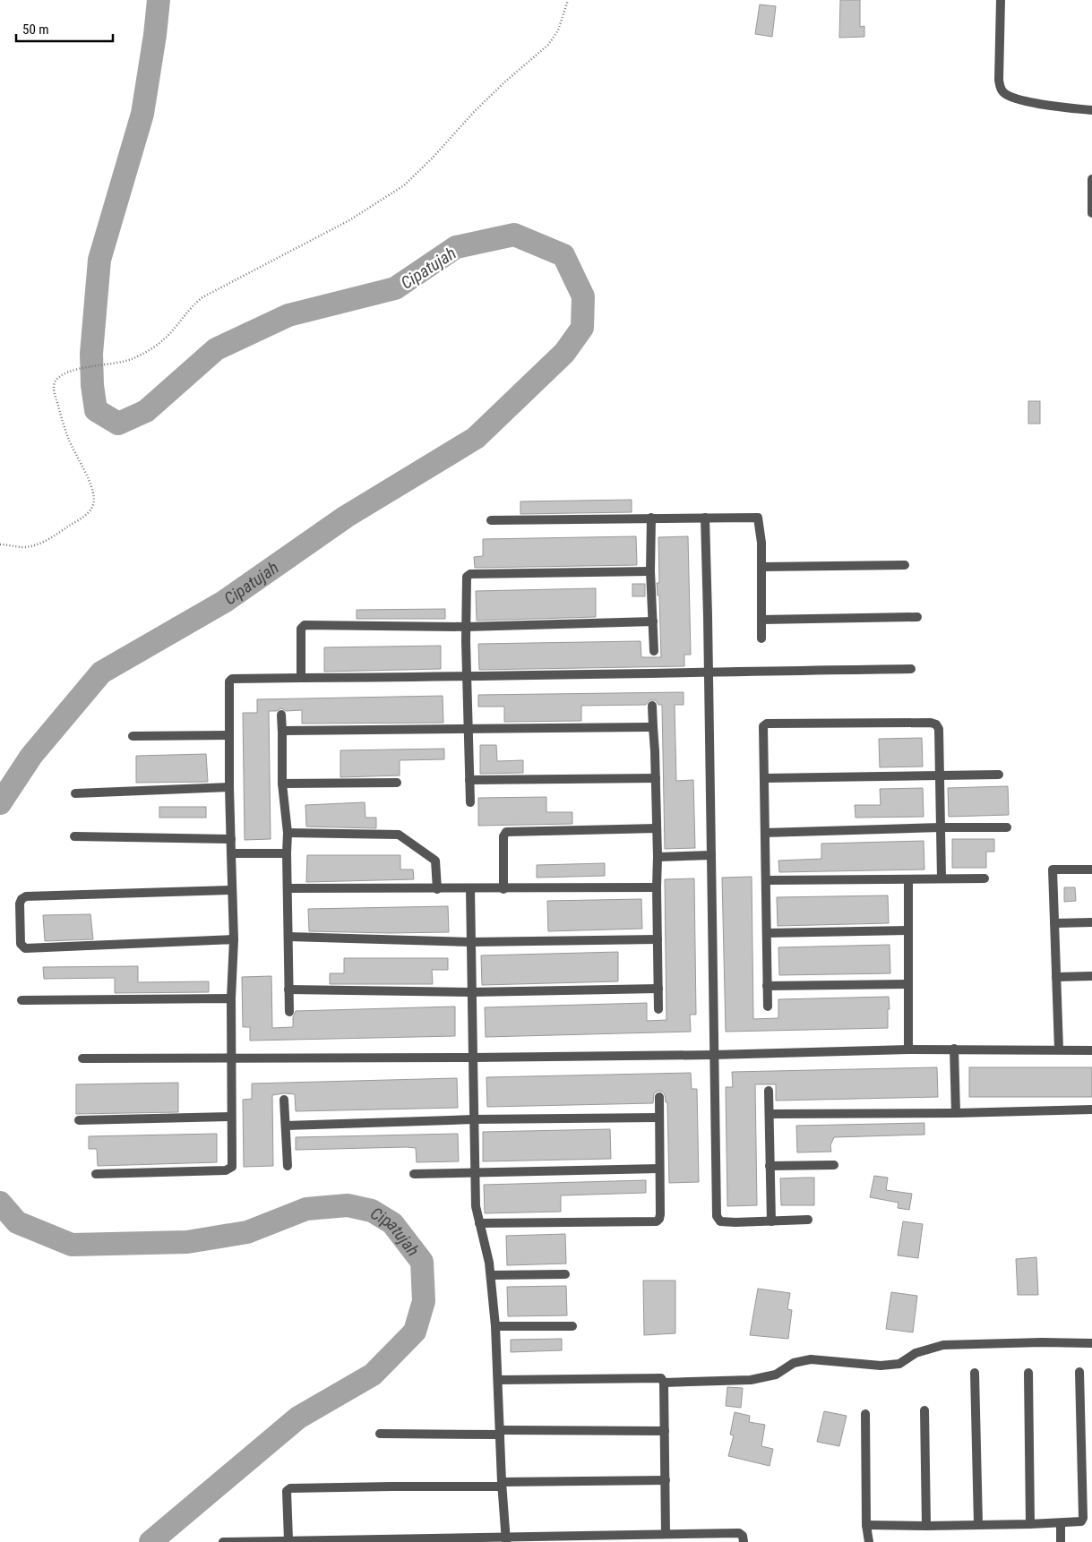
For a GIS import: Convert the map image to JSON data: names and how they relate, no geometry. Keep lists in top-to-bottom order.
{
  "water": ["Cipatujah"],
  "scale_bar": "50 m"
}
